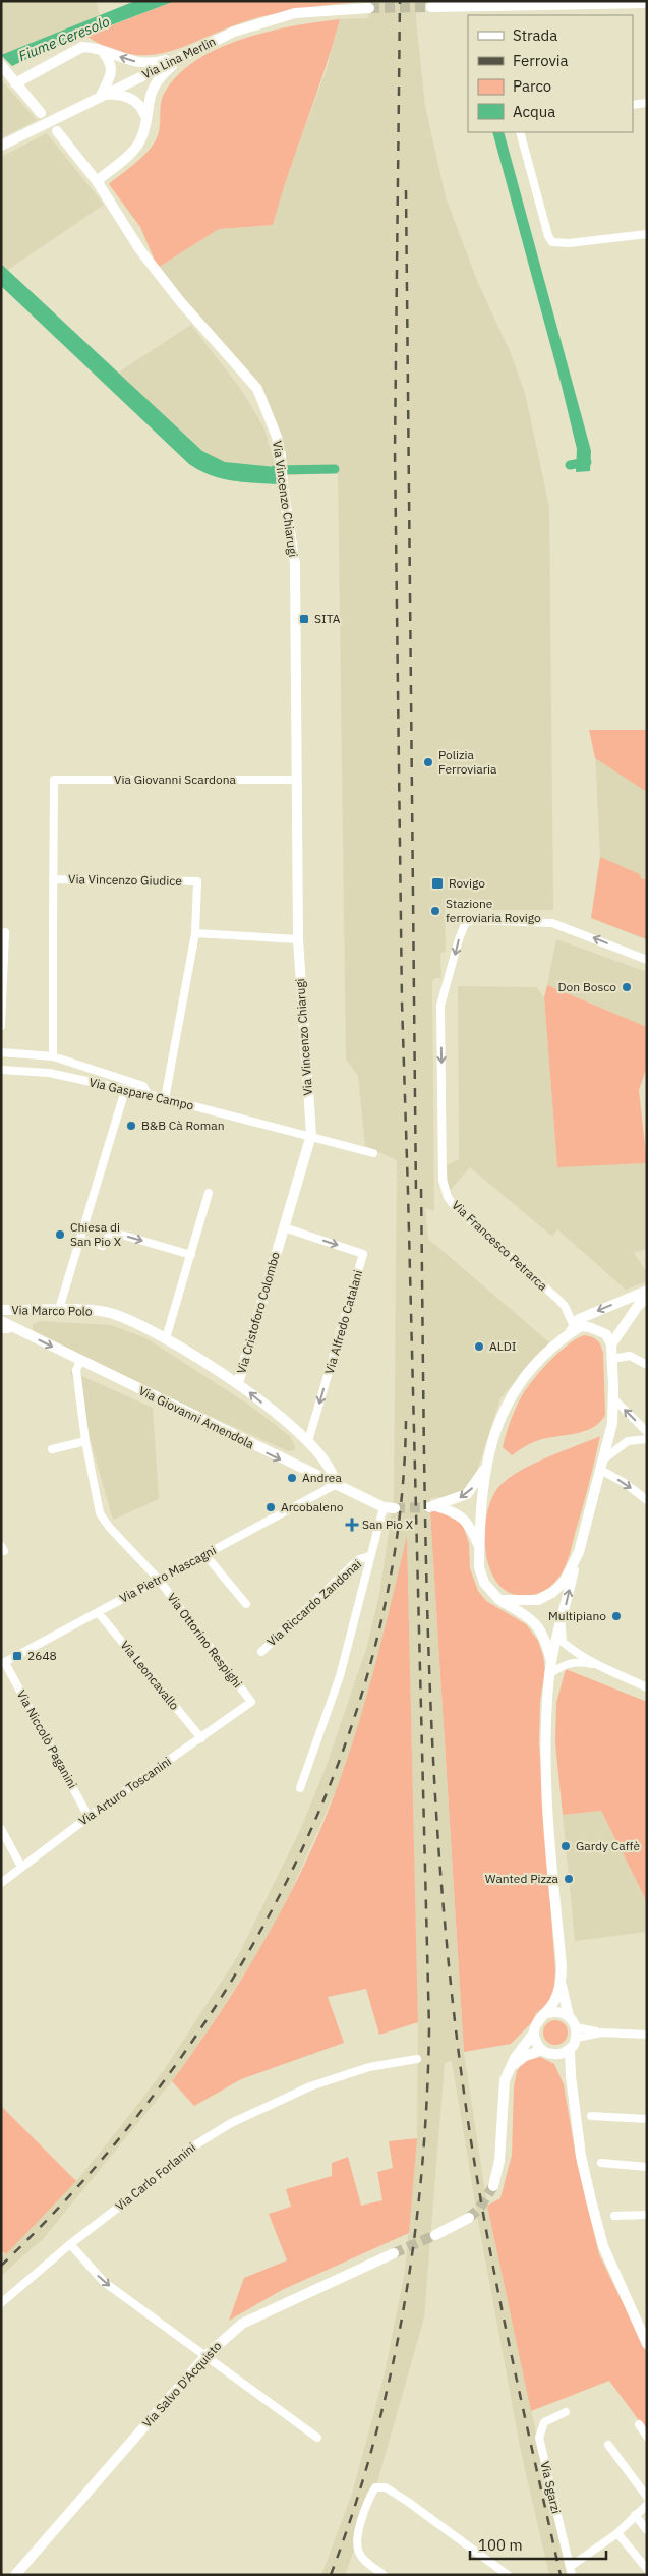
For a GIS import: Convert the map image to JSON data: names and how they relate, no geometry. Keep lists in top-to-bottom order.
{
  "streets": {
    "main road": [
      "Via Lina Merlin",
      "Via Vincenzo Chiarugi",
      "Via Marco Polo",
      "Via Cristoforo Colombo",
      "Via Giovanni Amendola",
      "Via Salvo D'Acquisto"
    ],
    "street": [
      "Via Giovanni Scardona",
      "Via Vincenzo Giudice",
      "Via Gaspare Campo",
      "Via Francesco Petrarca",
      "Via Alfredo Catalani",
      "Via Pietro Mascagni",
      "Via Riccardo Zandonai",
      "Via Ottorino Respighi",
      "Via Leoncavallo",
      "Via Niccolò Paganini",
      "Via Arturo Toscanini",
      "Via Carlo Forlanini",
      "Via Sgarzi"
    ]
  },
  "crossings": [
    ["Via Vincenzo Chiarugi", "Via Giovanni Scardona"],
    ["Via Vincenzo Chiarugi", "Via Gaspare Campo"],
    ["Via Vincenzo Chiarugi", "Via Cristoforo Colombo"],
    ["Via Giovanni Scardona", "Via Vincenzo Giudice"],
    ["Via Gaspare Campo", "Via Cristoforo Colombo"],
    ["Via Marco Polo", "Via Cristoforo Colombo"],
    ["Via Cristoforo Colombo", "Via Alfredo Catalani"],
    ["Via Cristoforo Colombo", "Via Giovanni Amendola"],
    ["Via Cristoforo Colombo", "Via Pietro Mascagni"],
    ["Via Giovanni Amendola", "Via Pietro Mascagni"],
    ["Via Giovanni Amendola", "Via Ottorino Respighi"],
    ["Via Pietro Mascagni", "Via Ottorino Respighi"],
    ["Via Pietro Mascagni", "Via Leoncavallo"],
    ["Via Pietro Mascagni", "Via Niccolò Paganini"],
    ["Via Ottorino Respighi", "Via Arturo Toscanini"],
    ["Via Leoncavallo", "Via Arturo Toscanini"],
    ["Via Niccolò Paganini", "Via Arturo Toscanini"]
  ],
  "one_way": ["Via Giovanni Amendola"],
  "water": ["Fiume Ceresolo"],
  "places": {
    "transit": ["SITA", "Rovigo", "2648"],
    "other": [
      "Polizia Ferroviaria",
      "Stazione ferroviaria Rovigo",
      "Don Bosco",
      "B&B Cà Roman",
      "Chiesa di San Pio X",
      "ALDI",
      "Andrea",
      "Arcobaleno",
      "Multipiano",
      "Gardy Caffè",
      "Wanted Pizza"
    ],
    "health": ["San Pio X"]
  },
  "legend": [
    "Strada",
    "Ferrovia",
    "Parco",
    "Acqua"
  ],
  "scale_bar": "100 m"
}
